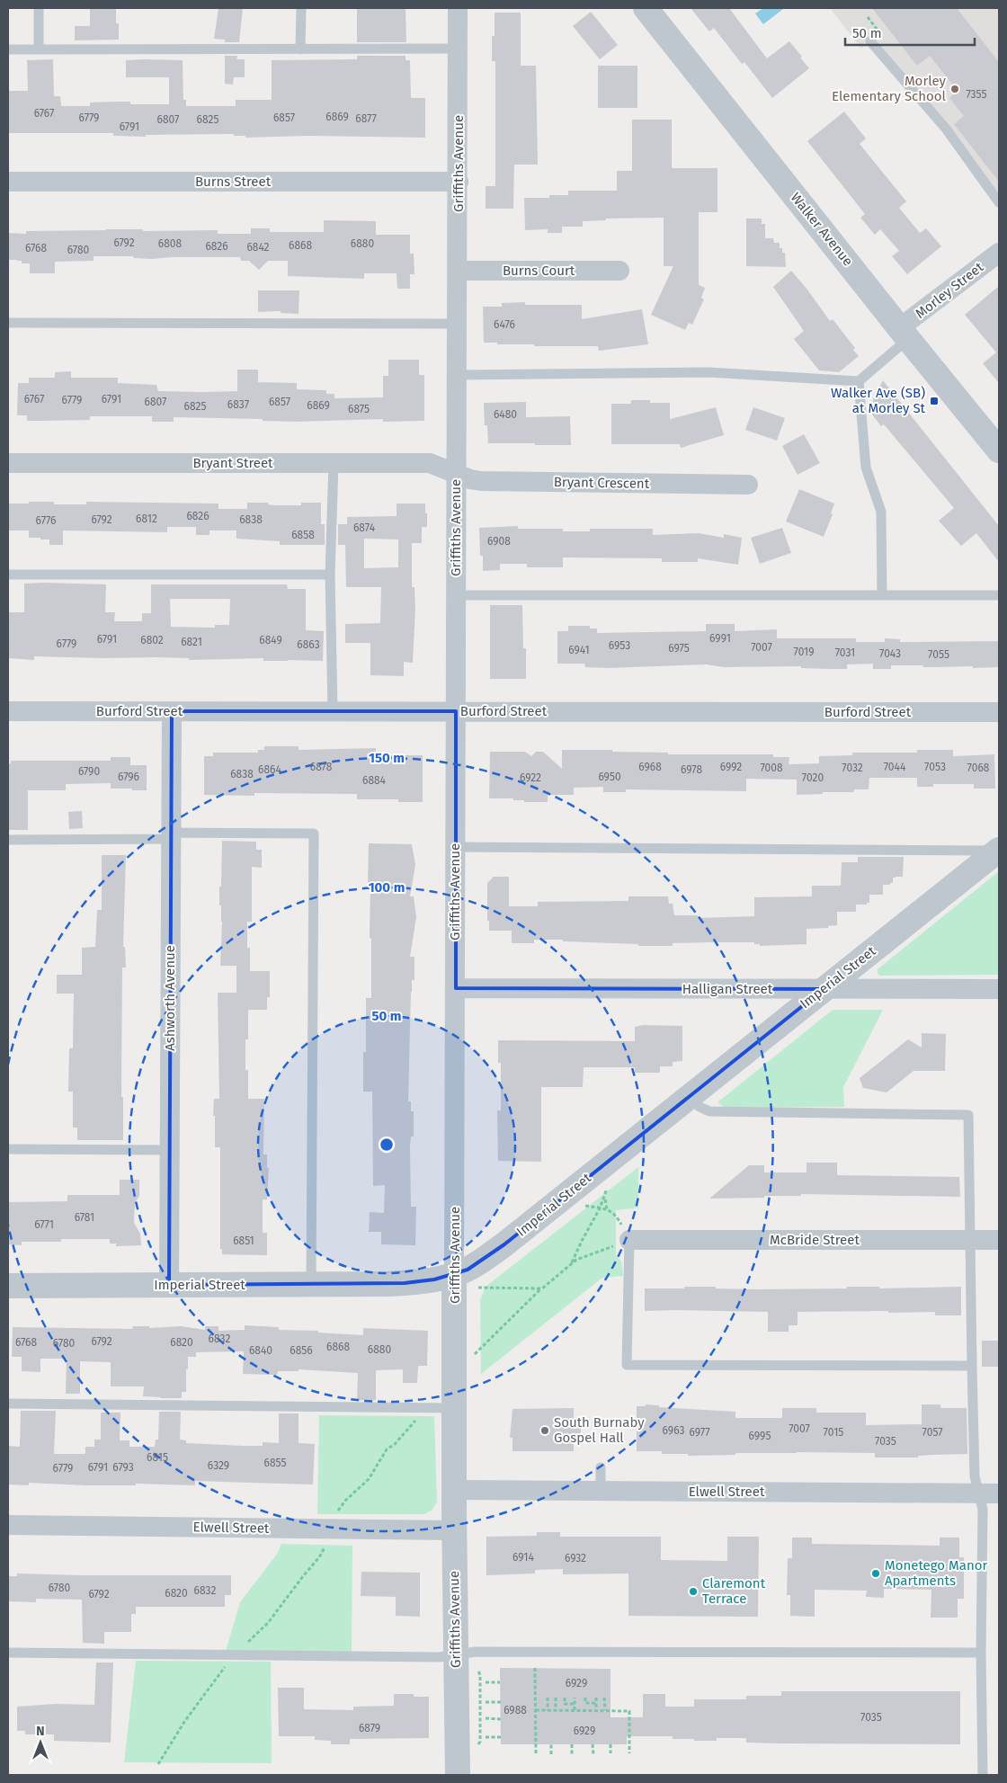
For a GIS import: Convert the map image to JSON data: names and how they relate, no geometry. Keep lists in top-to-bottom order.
{
  "streets": {
    "street": [
      "Griffiths Avenue",
      "Burns Street",
      "Walker Avenue",
      "Burns Court",
      "Morley Street",
      "Bryant Street",
      "Bryant Crescent",
      "Burford Street",
      "Imperial Street",
      "Halligan Street",
      "Ashworth Avenue",
      "McBride Street",
      "Elwell Street"
    ]
  },
  "crossings": [
    ["Griffiths Avenue", "Burns Street"],
    ["Griffiths Avenue", "Burns Court"],
    ["Griffiths Avenue", "Bryant Street"],
    ["Griffiths Avenue", "Bryant Crescent"],
    ["Griffiths Avenue", "Burford Street"],
    ["Griffiths Avenue", "Imperial Street"],
    ["Griffiths Avenue", "Halligan Street"],
    ["Griffiths Avenue", "Elwell Street"],
    ["Walker Avenue", "Morley Street"],
    ["Bryant Street", "Bryant Crescent"],
    ["Burford Street", "Ashworth Avenue"],
    ["Imperial Street", "Halligan Street"],
    ["Imperial Street", "Ashworth Avenue"]
  ],
  "places": {
    "other": [
      "Morley Elementary School",
      "South Burnaby Gospel Hall",
      "Monetego Manor Apartments",
      "Claremont Terrace"
    ],
    "transit": ["Walker Ave (SB) at Morley St"]
  },
  "house_numbers": [
    "7355",
    "6767",
    "6869",
    "6779",
    "6857",
    "6877",
    "6807",
    "6825",
    "6791",
    "6792",
    "6808",
    "6880",
    "6868",
    "6826",
    "6842",
    "6768",
    "6780",
    "6476",
    "6767",
    "6791",
    "6779",
    "6807",
    "6857",
    "6837",
    "6869",
    "6825",
    "6875",
    "6480",
    "6826",
    "6812",
    "6792",
    "6838",
    "6776",
    "6874",
    "6858",
    "6908",
    "6991",
    "6791",
    "6802",
    "6849",
    "6821",
    "6779",
    "6863",
    "6953",
    "7007",
    "6975",
    "6941",
    "7019",
    "7031",
    "7043",
    "7055",
    "6878",
    "6968",
    "6992",
    "7044",
    "7053",
    "7008",
    "7032",
    "7068",
    "6864",
    "6978",
    "6790",
    "6838",
    "6796",
    "6950",
    "6922",
    "7020",
    "6884",
    "6781",
    "6771",
    "6851",
    "6832",
    "6792",
    "6768",
    "6820",
    "6780",
    "6868",
    "6880",
    "6840",
    "6856",
    "7007",
    "6963",
    "6977",
    "7015",
    "7057",
    "6995",
    "7035",
    "6815",
    "6855",
    "6329",
    "6791",
    "6793",
    "6779",
    "6914",
    "6932",
    "6780",
    "6832",
    "6820",
    "6792",
    "6929",
    "6988",
    "7035",
    "6879",
    "6929"
  ],
  "scale_bar": "50 m",
  "north": "top",
  "rings": ["150 m", "100 m", "50 m"]
}
